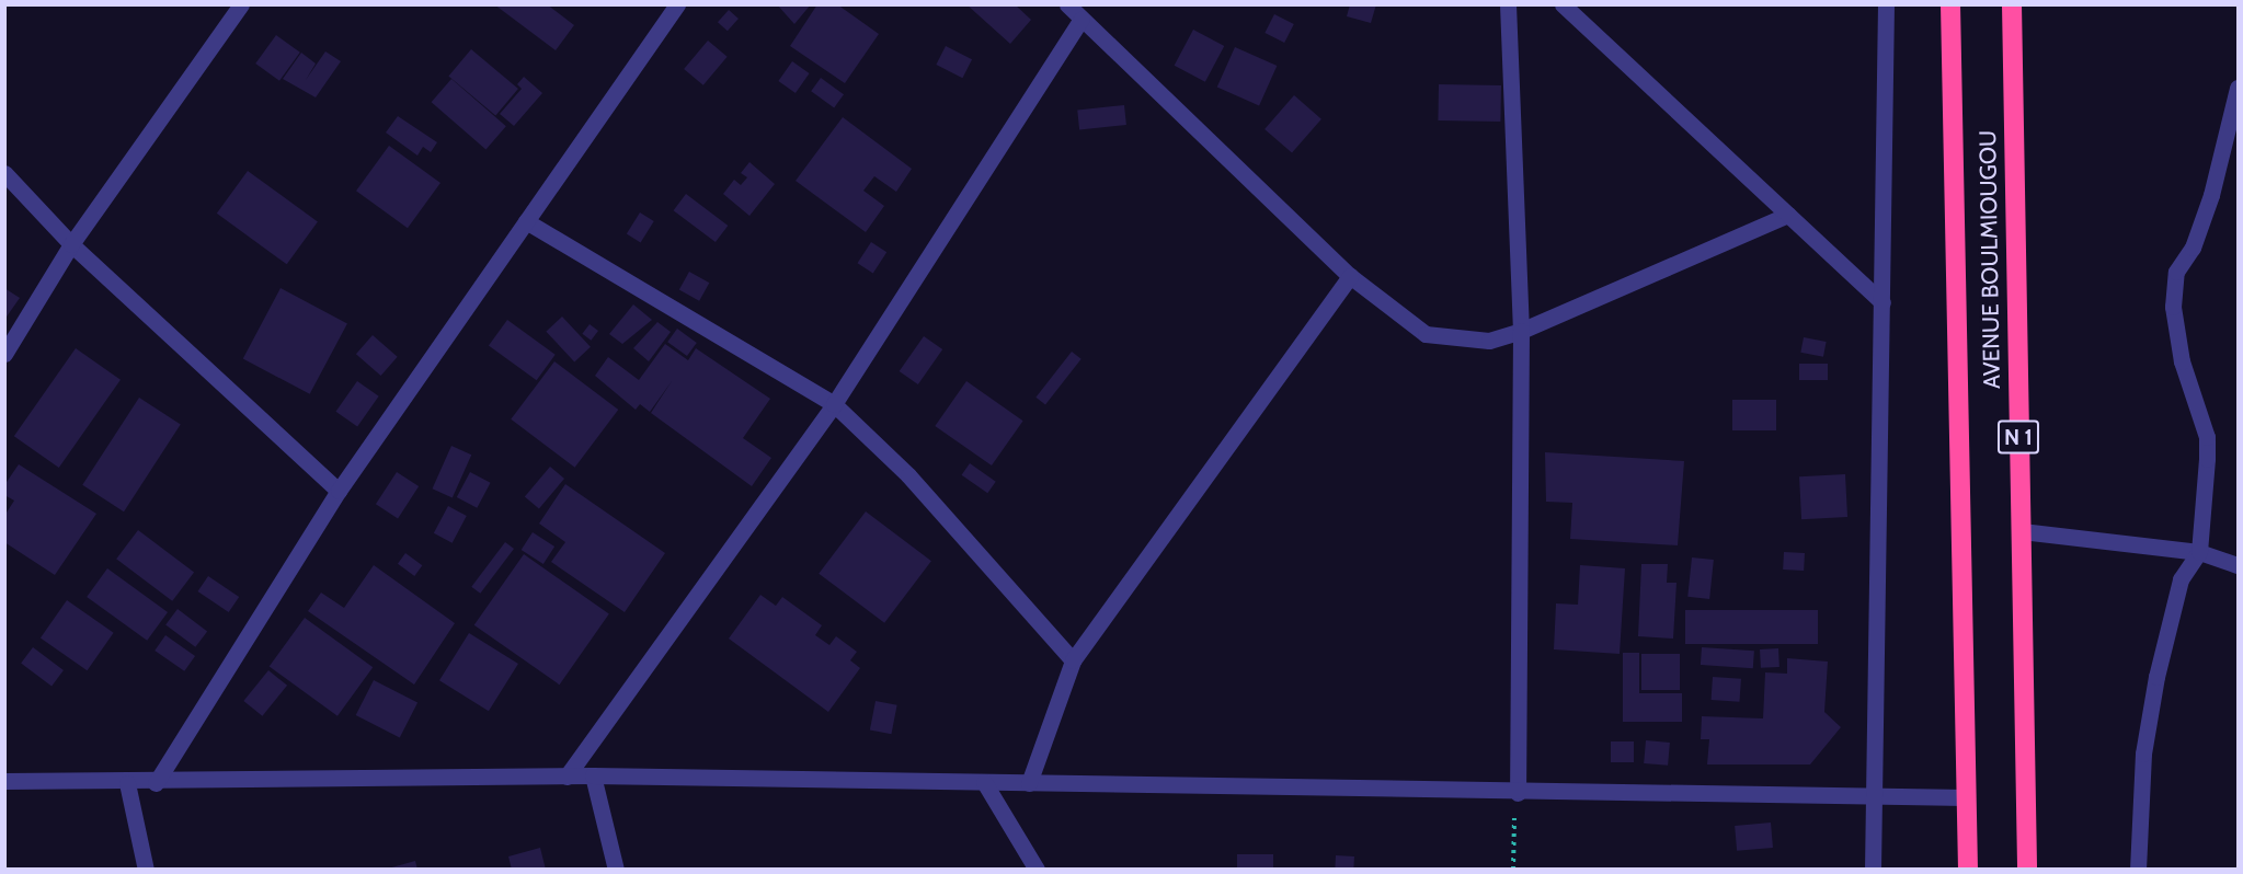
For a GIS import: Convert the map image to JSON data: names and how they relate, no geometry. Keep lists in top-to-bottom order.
{
  "streets": {
    "highway": ["AVENUE BOULMIOUGOU", "N 1"]
  }
}
